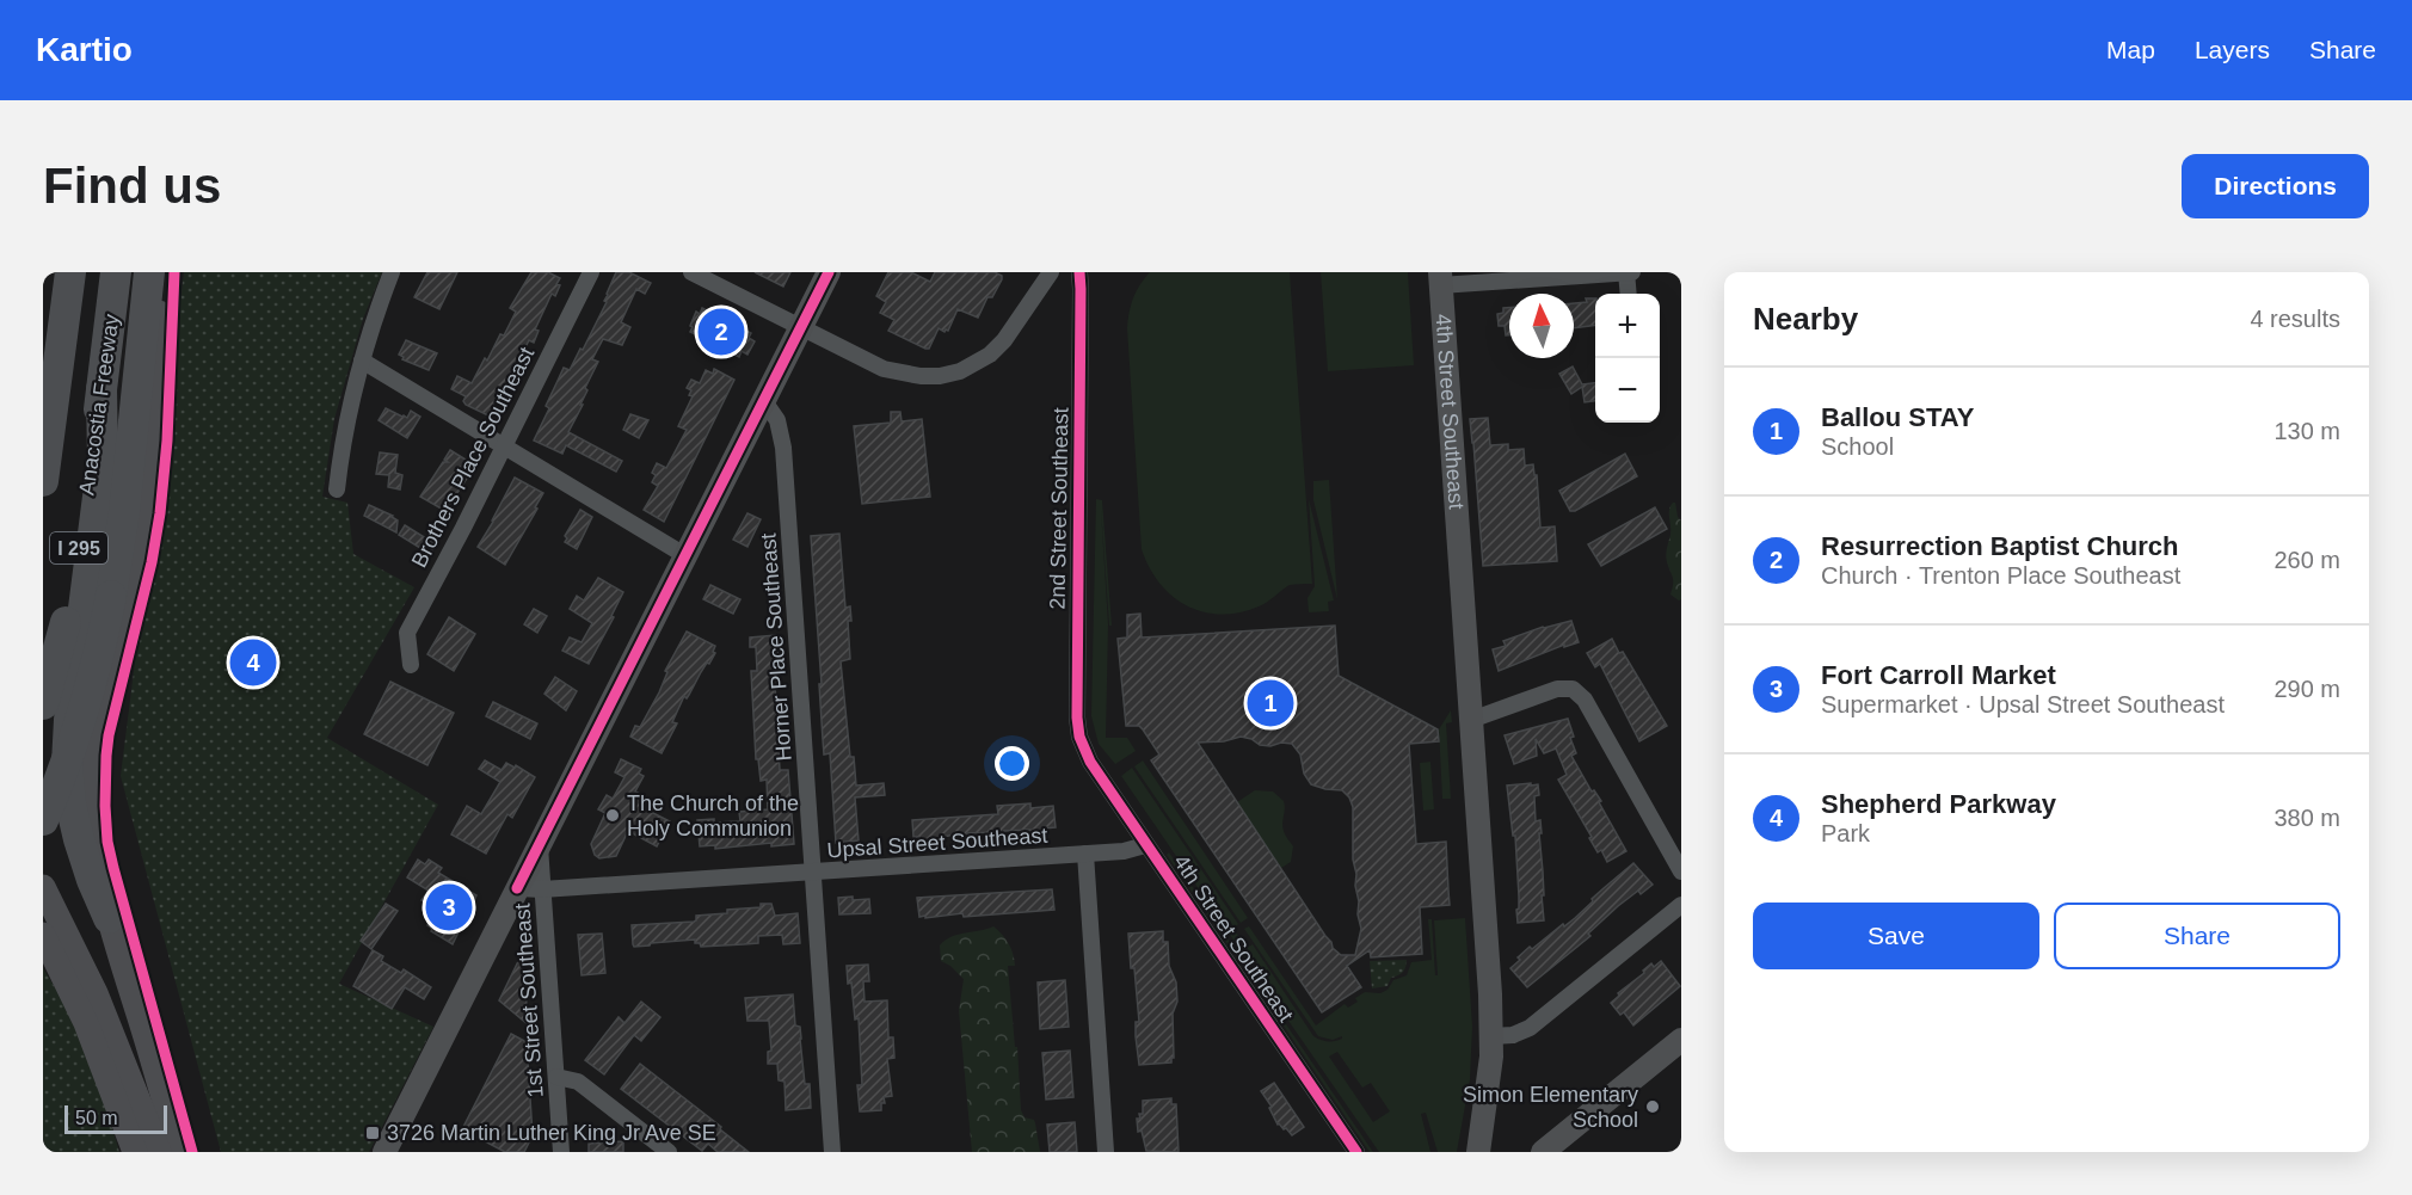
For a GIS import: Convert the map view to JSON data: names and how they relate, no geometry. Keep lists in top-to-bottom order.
{
  "streets": {
    "highway": ["Anacostia Freeway", "I 295"],
    "main road": ["4th Street Southeast"],
    "street": [
      "Brothers Place Southeast",
      "2nd Street Southeast",
      "Horner Place Southeast",
      "Upsal Street Southeast",
      "1st Street Southeast"
    ]
  },
  "crossings": [
    ["4th Street Southeast", "2nd Street Southeast"],
    ["4th Street Southeast", "Upsal Street Southeast"],
    ["Horner Place Southeast", "Upsal Street Southeast"],
    ["Upsal Street Southeast", "1st Street Southeast"]
  ],
  "places": {
    "other": ["The Church of the Holy Communion", "Simon Elementary School"],
    "transit": ["3726 Martin Luther King Jr Ave SE"]
  },
  "scale_bar": "50 m",
  "north": "top",
  "page": {
    "header": "Kartio",
    "nav": ["Map", "Layers", "Share"],
    "buttons": [
      "Directions",
      ["Save", "Share"]
    ],
    "title": "Find us",
    "heading": ["Nearby", "4 results"],
    "map_buttons": ["+", "−"],
    "pins": [
      "2",
      "4",
      "1",
      "3"
    ],
    "list": [
      {
        "mark": "1",
        "name": "Ballou STAY",
        "note": "School",
        "value": "130 m"
      },
      {
        "mark": "2",
        "name": "Resurrection Baptist Church",
        "note": "Church · Trenton Place Southeast",
        "value": "260 m"
      },
      {
        "mark": "3",
        "name": "Fort Carroll Market",
        "note": "Supermarket · Upsal Street Southeast",
        "value": "290 m"
      },
      {
        "mark": "4",
        "name": "Shepherd Parkway",
        "note": "Park",
        "value": "380 m"
      }
    ],
    "scale": "50 m"
  }
}
